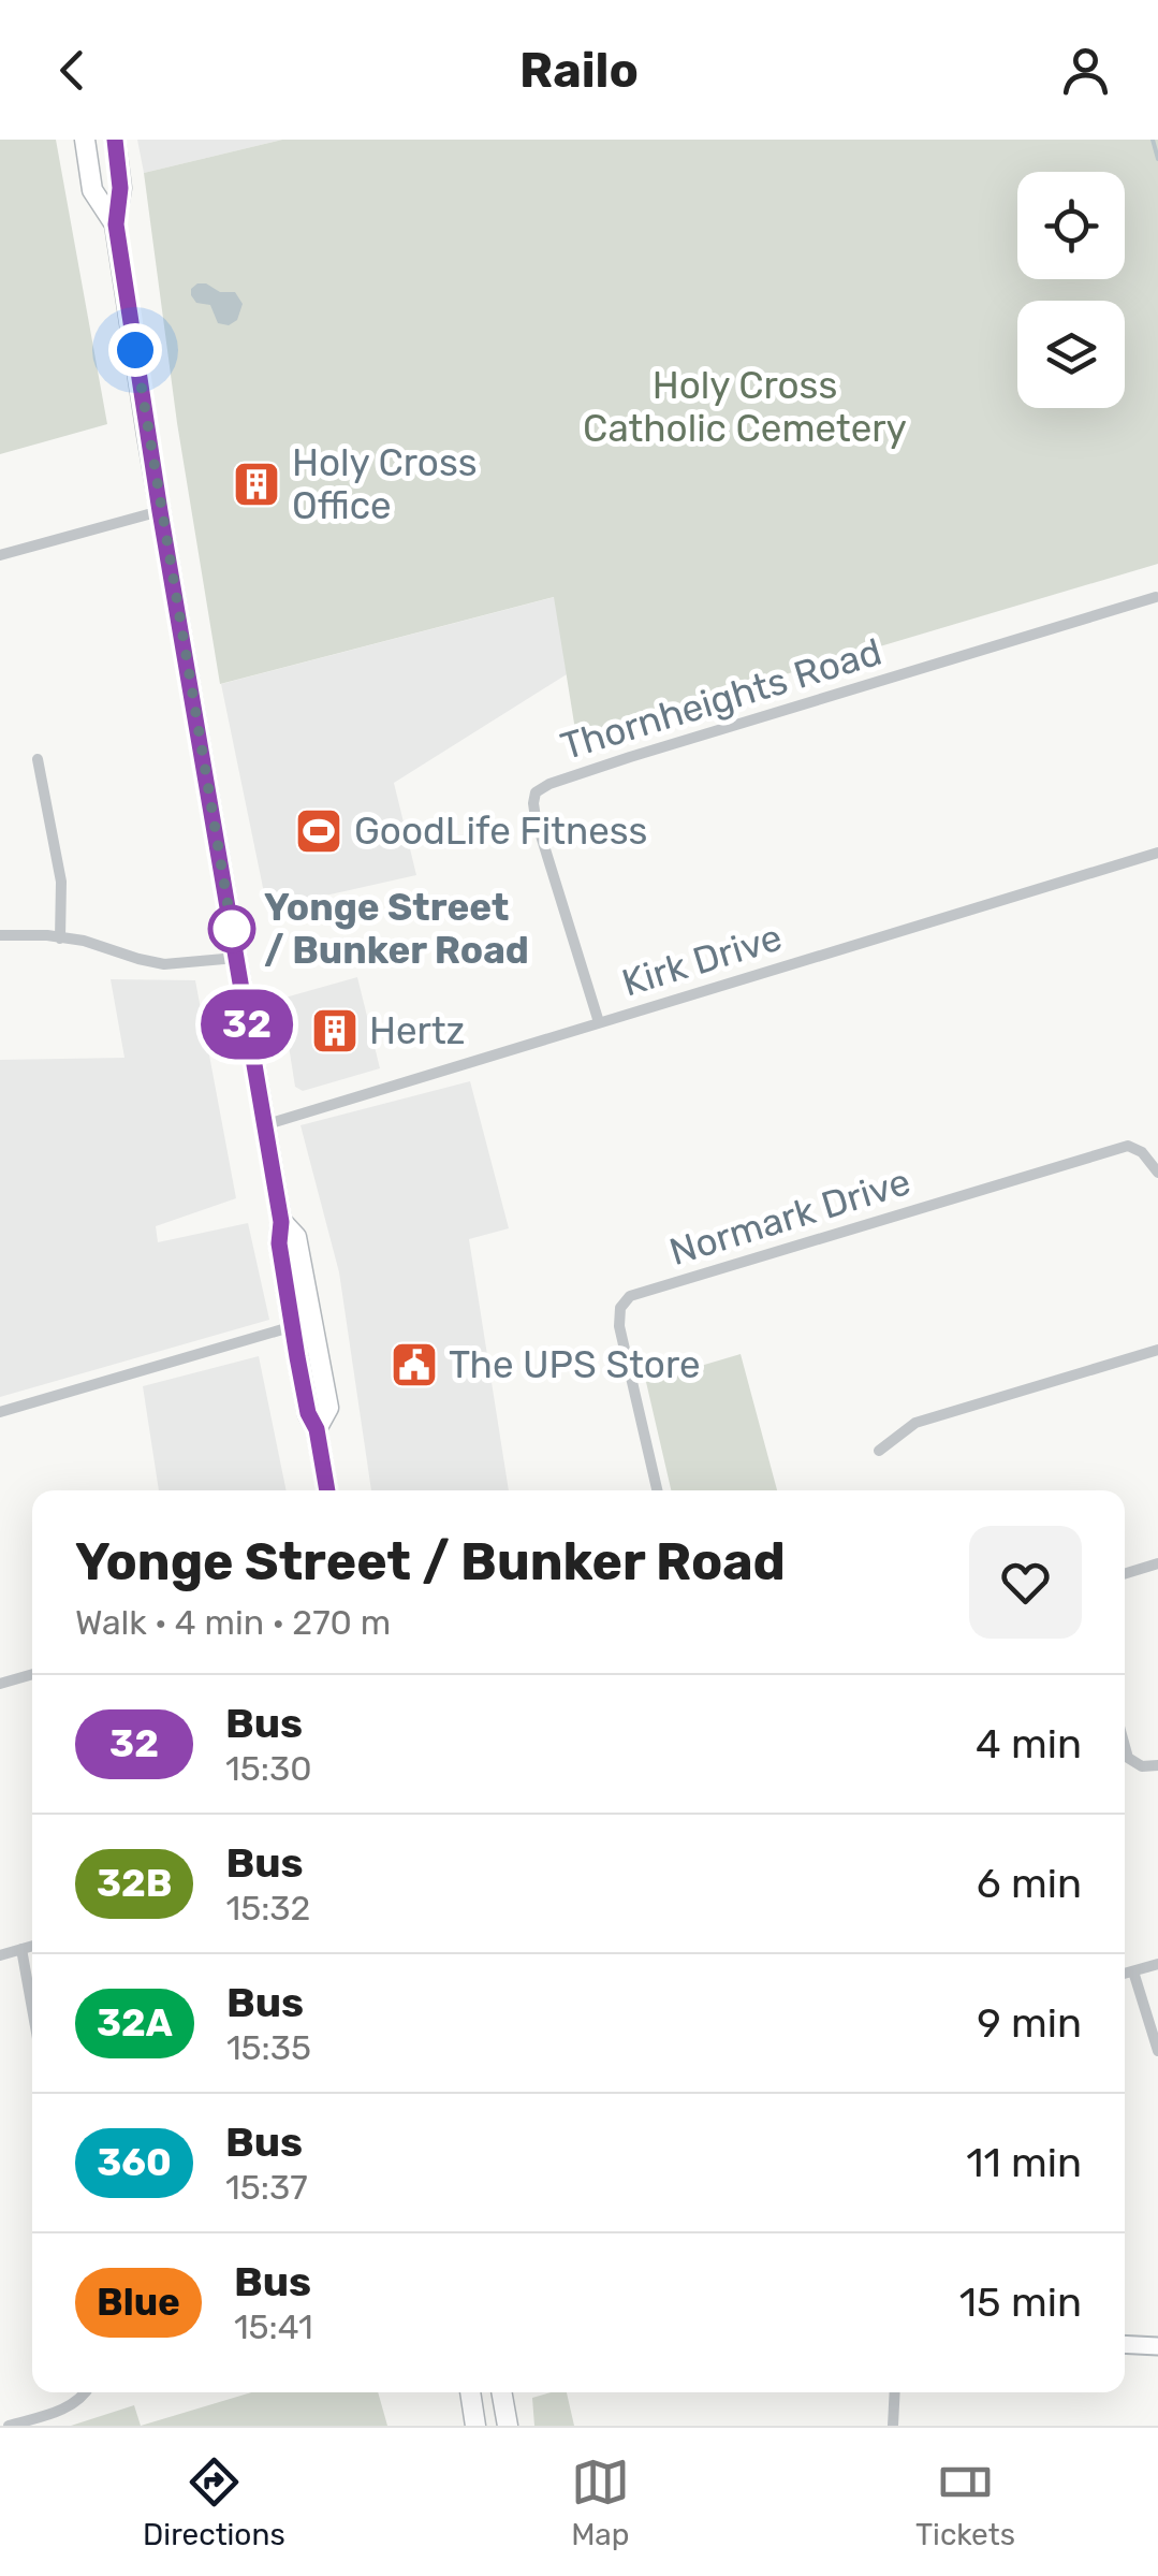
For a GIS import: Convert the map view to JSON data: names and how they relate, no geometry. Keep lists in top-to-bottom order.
{
  "streets": {
    "street": ["Thornheights Road", "Kirk Drive", "Normark Drive"]
  },
  "crossings": [
    ["Thornheights Road", "Kirk Drive"]
  ],
  "parks": ["Holy Cross Catholic Cemetery"],
  "places": {
    "building": ["Holy Cross Office", "Hertz"],
    "sports": ["GoodLife Fitness"],
    "other": ["Yonge Street / Bunker Road"],
    "public building": ["The UPS Store"]
  },
  "lines": ["bus line 32"],
  "page": {
    "header": "Railo",
    "on_map": "32",
    "heading": ["Yonge Street / Bunker Road", "Walk · 4 min · 270 m"],
    "list": [
      {
        "mark": "32",
        "name": "Bus",
        "note": "15:30",
        "value": "4 min"
      },
      {
        "mark": "32B",
        "name": "Bus",
        "note": "15:32",
        "value": "6 min"
      },
      {
        "mark": "32A",
        "name": "Bus",
        "note": "15:35",
        "value": "9 min"
      },
      {
        "mark": "360",
        "name": "Bus",
        "note": "15:37",
        "value": "11 min"
      },
      {
        "mark": "Blue",
        "name": "Bus",
        "note": "15:41",
        "value": "15 min"
      }
    ],
    "tabs": ["Directions", "Map", "Tickets"]
  }
}
